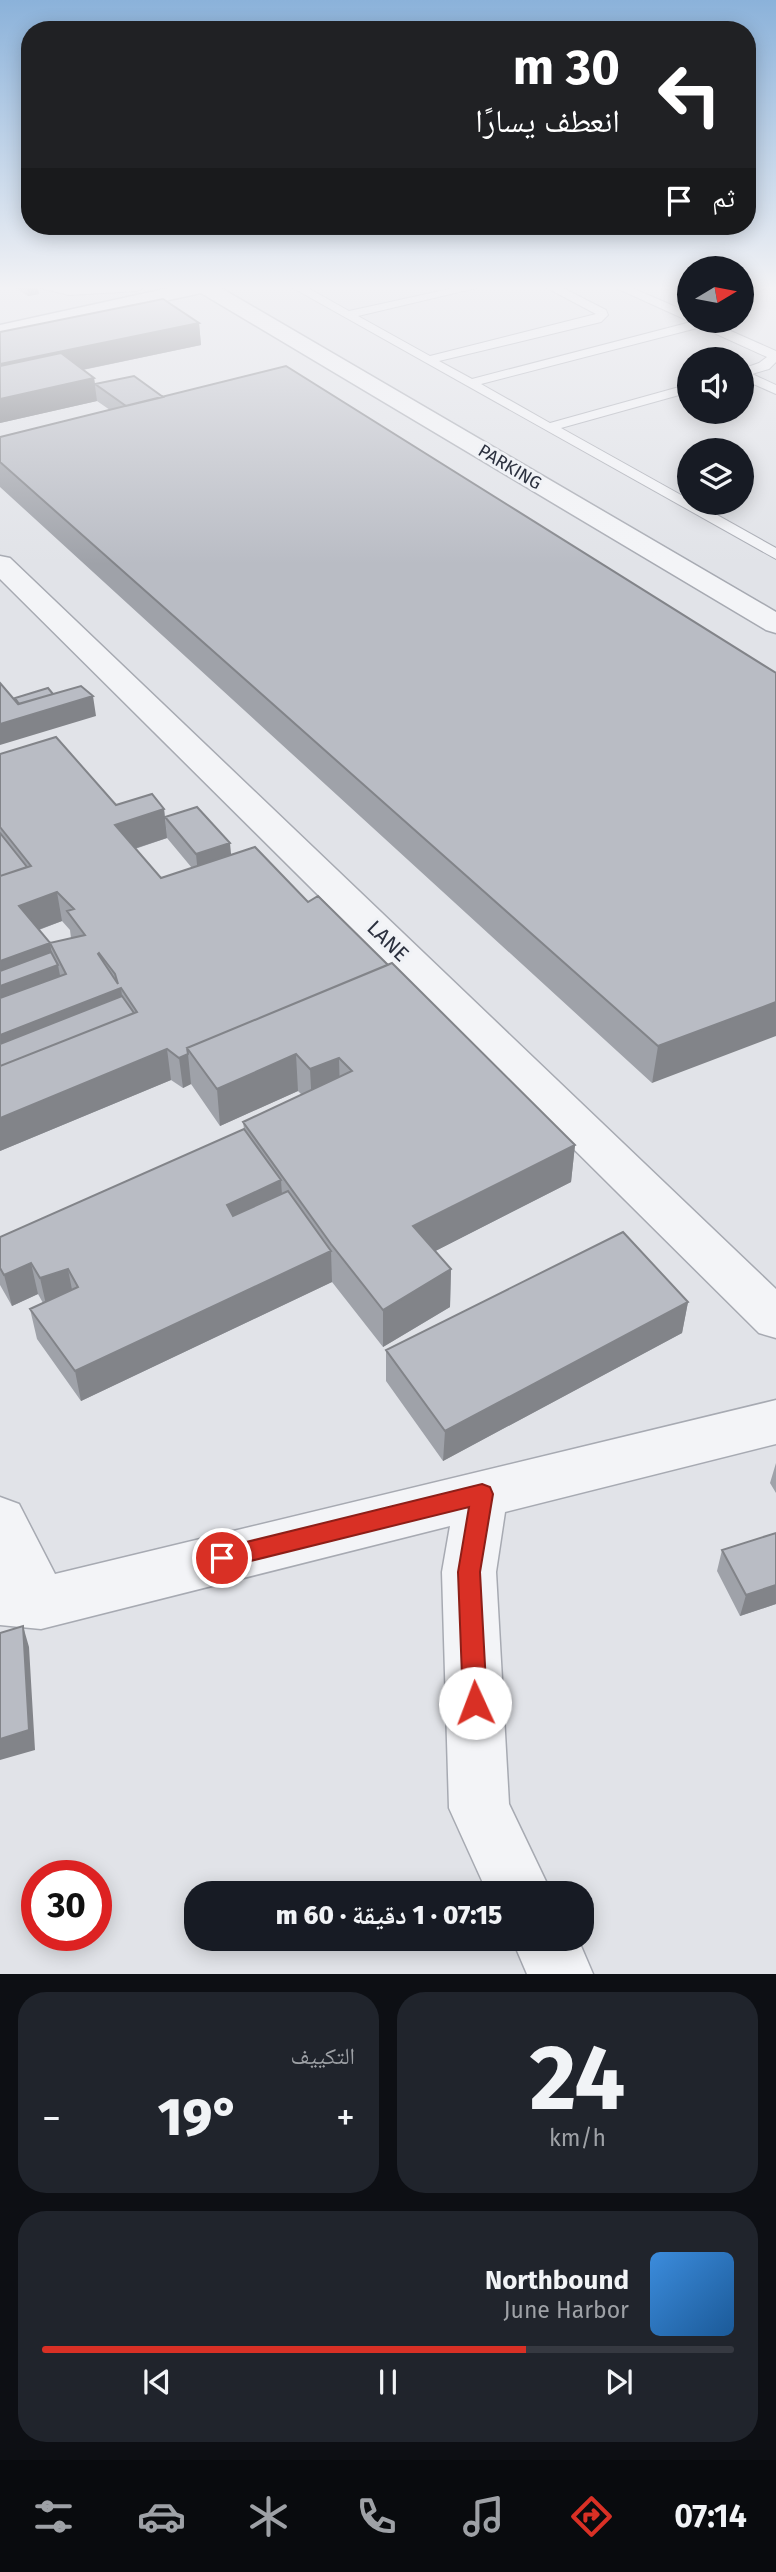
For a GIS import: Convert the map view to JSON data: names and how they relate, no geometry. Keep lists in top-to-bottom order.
{
  "streets": {
    "street": ["PARKING", "LANE"]
  },
  "north": "right",
  "page": {
    "turn": ["30 m", "انعطف يسارًا"],
    "then": "ثم",
    "limit": "30",
    "trip": "07:15 · 1 دقيقة · 60 m",
    "tile": [
      ["24", "km/h"],
      "التكييف"
    ],
    "heat": ["−", "19°", "+"],
    "song": ["Northbound", "June Harbor"],
    "tabs": "07:14"
  }
}
